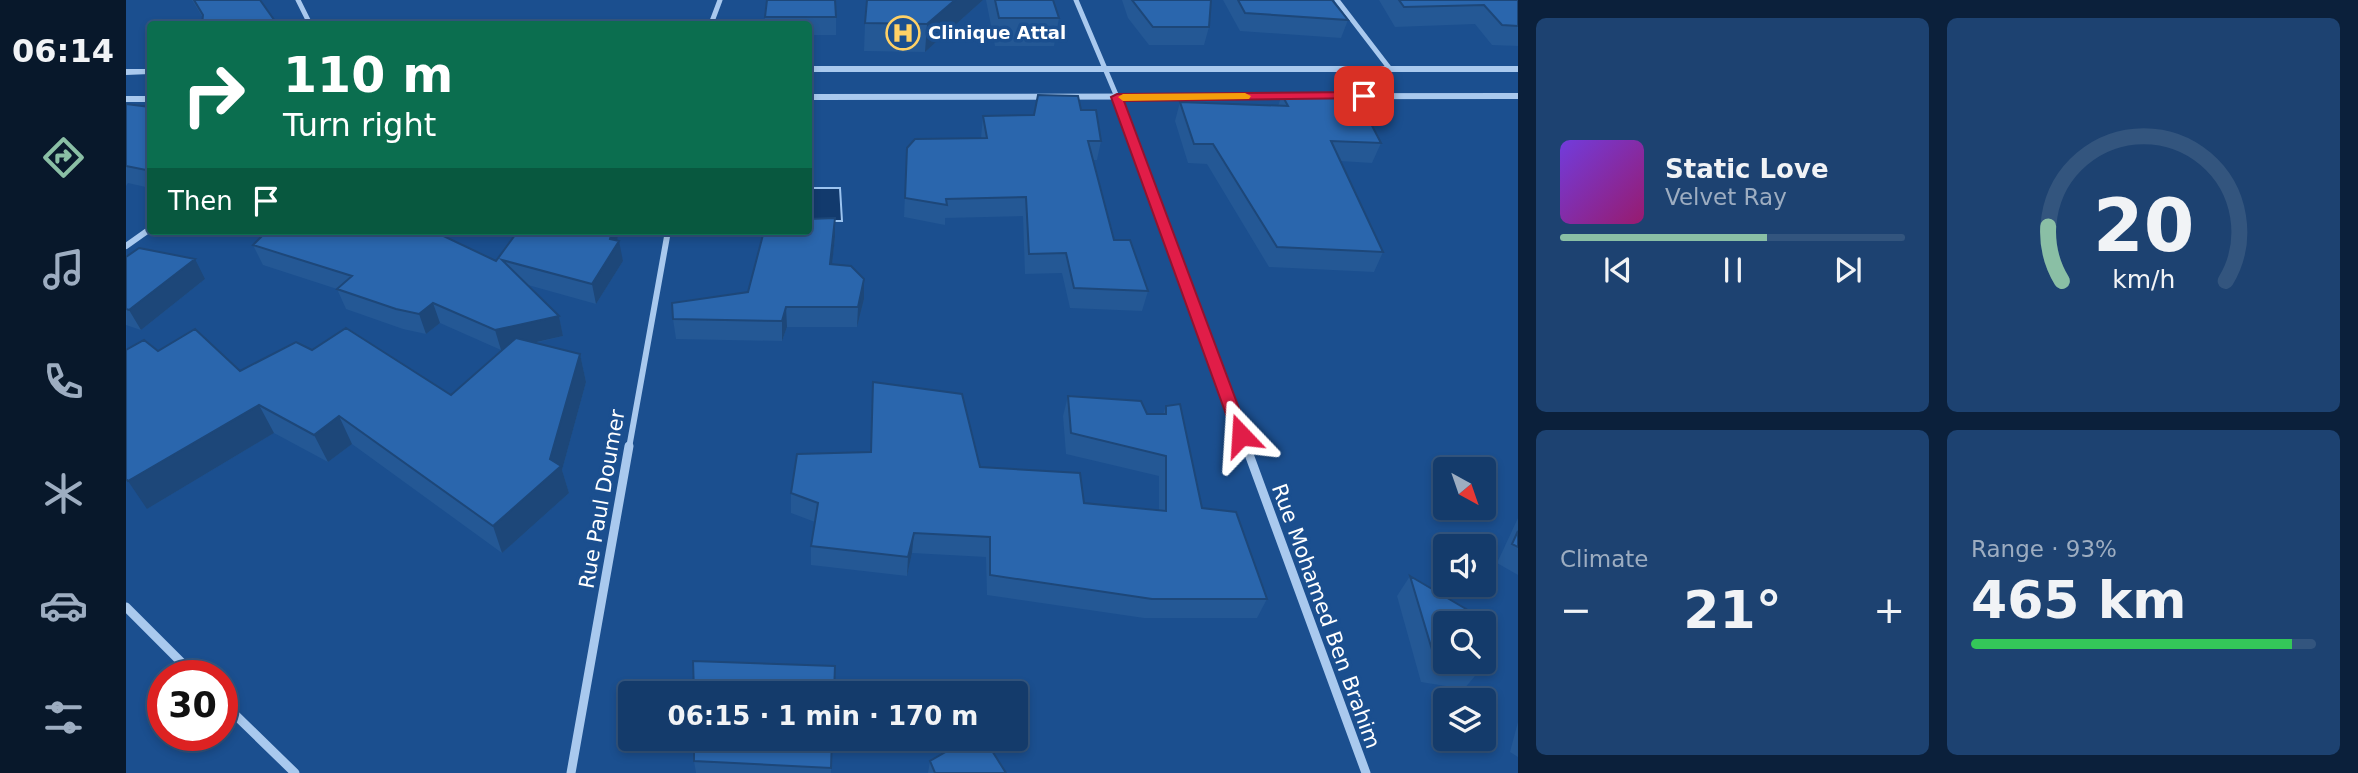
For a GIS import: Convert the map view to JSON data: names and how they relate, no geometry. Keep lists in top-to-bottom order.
{
  "streets": {
    "street": ["Rue Paul Doumer", "Rue Mohamed Ben Brahim"]
  },
  "places": {
    "hospital": ["Clinique Attal"]
  },
  "north": "bottom right",
  "page": {
    "tabs": "06:14",
    "turn": ["110 m", "Turn right"],
    "song": ["Static Love", "Velvet Ray"],
    "then": "Then",
    "tile": [
      "Climate",
      ["Range · 93%", "465 km"]
    ],
    "heat": ["−", "21°", "+"],
    "limit": "30",
    "trip": "06:15 · 1 min · 170 m",
    "gauge": ["20", "km/h"]
  }
}
